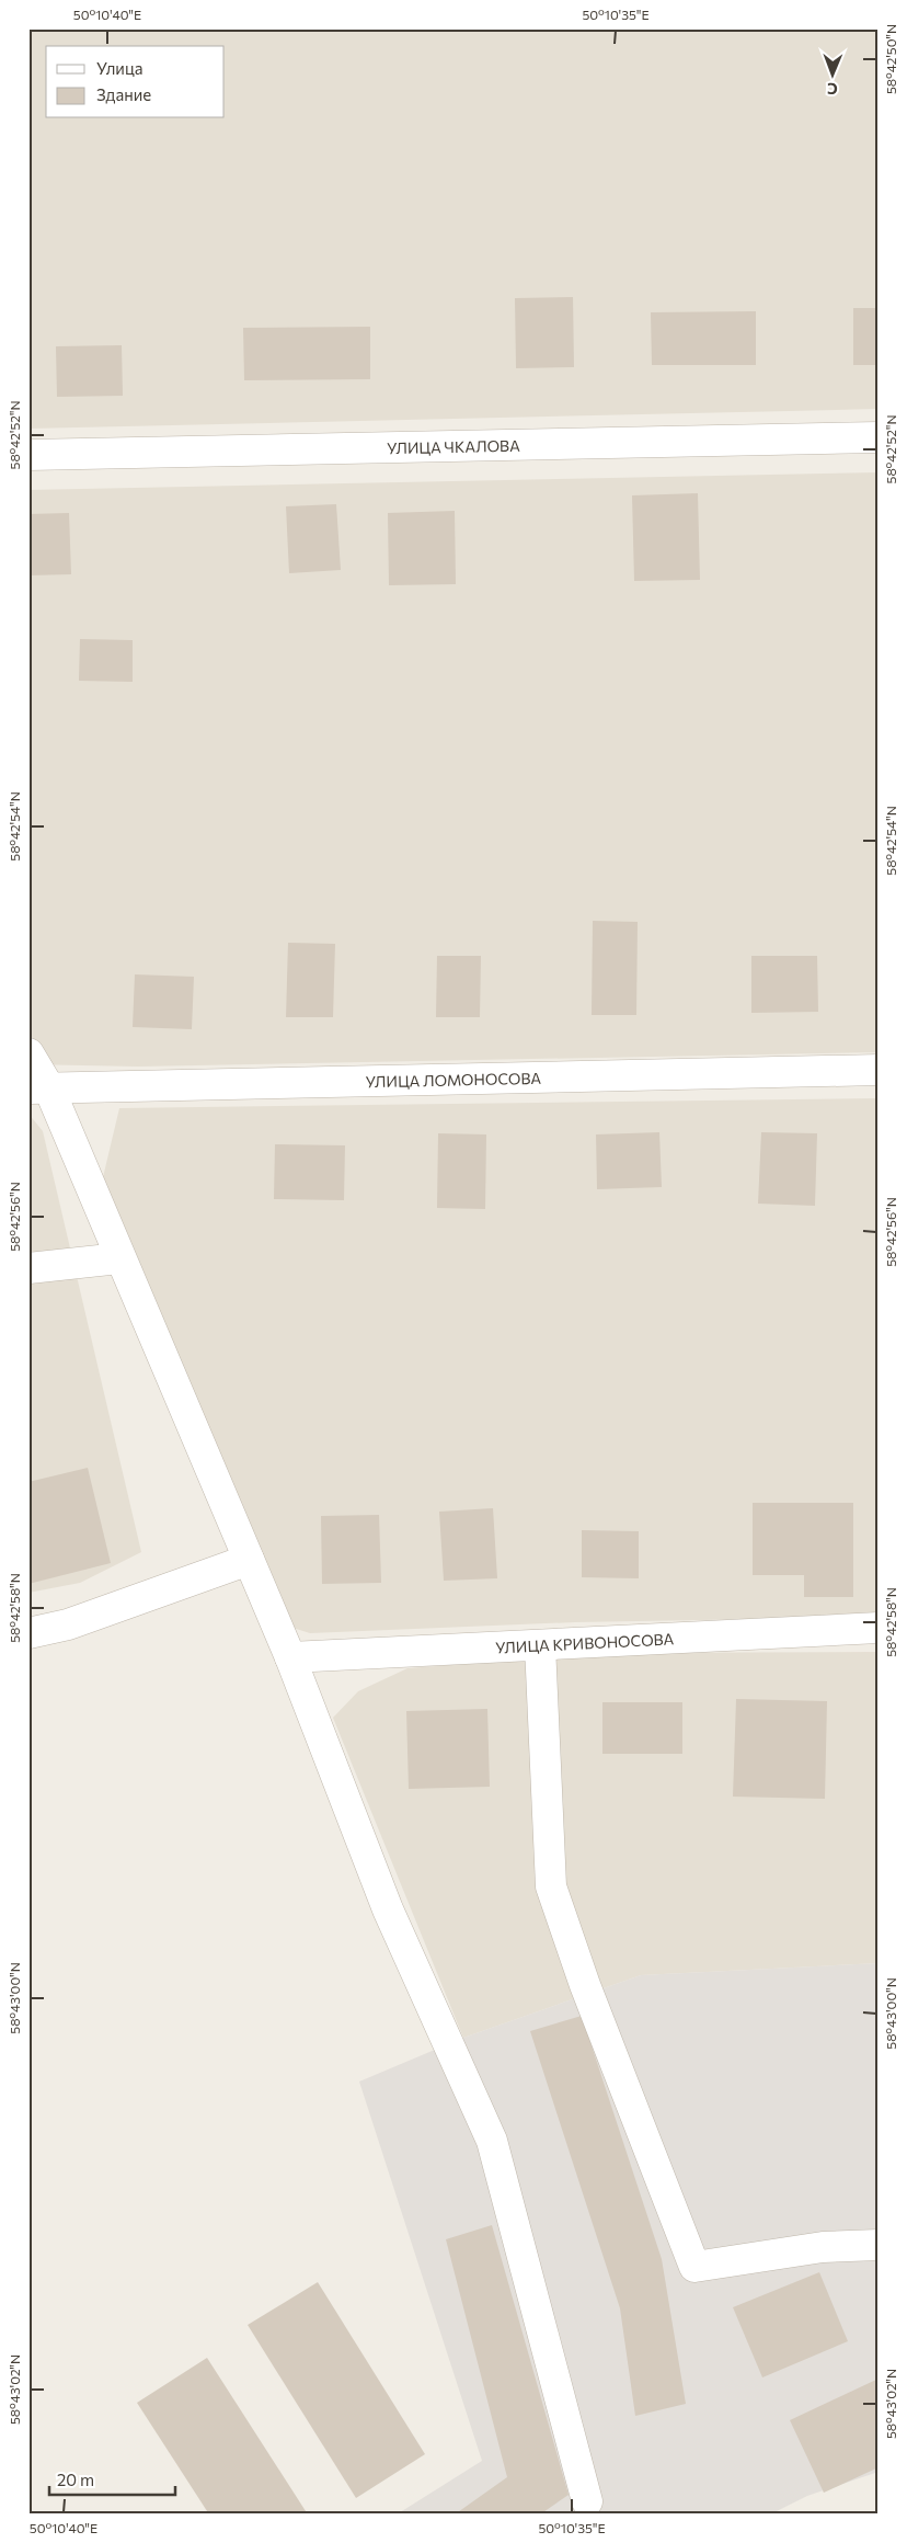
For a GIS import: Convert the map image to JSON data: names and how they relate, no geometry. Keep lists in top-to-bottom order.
{
  "streets": {
    "street": ["УЛИЦА ЧКАЛОВА", "УЛИЦА ЛОМОНОСОВА", "УЛИЦА КРИВОНОСОВА"]
  },
  "legend": ["Улица", "Здание"],
  "scale_bar": "20 m",
  "north": "bottom",
  "coordinates": [
    "50°10'40\"E",
    "50°10'35\"E",
    "58°42'50\"N",
    "58°42'52\"N",
    "58°42'54\"N",
    "58°42'56\"N",
    "58°42'58\"N",
    "58°43'00\"N",
    "58°43'02\"N"
  ]
}
